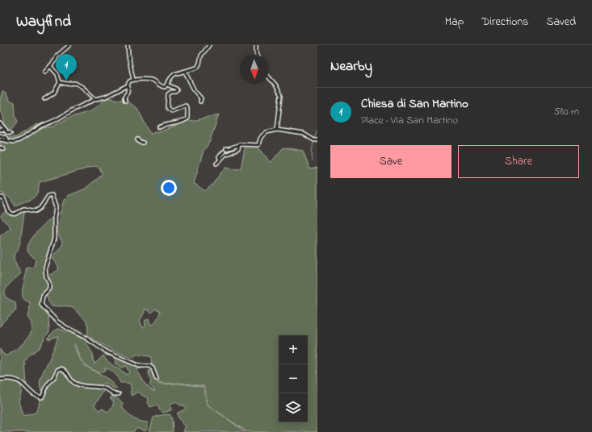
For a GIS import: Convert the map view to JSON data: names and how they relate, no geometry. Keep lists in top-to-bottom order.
{
  "north": "bottom",
  "page": {
    "header": "Wayfind",
    "nav": ["Map", "Directions", "Saved"],
    "heading": "Nearby",
    "pins": "1",
    "list": [
      {
        "mark": "1",
        "name": "Chiesa di San Martino",
        "note": "Place · Via San Martino",
        "value": "580 m"
      }
    ],
    "buttons": ["Save", "Share"],
    "map_buttons": ["+", "−"]
  }
}
